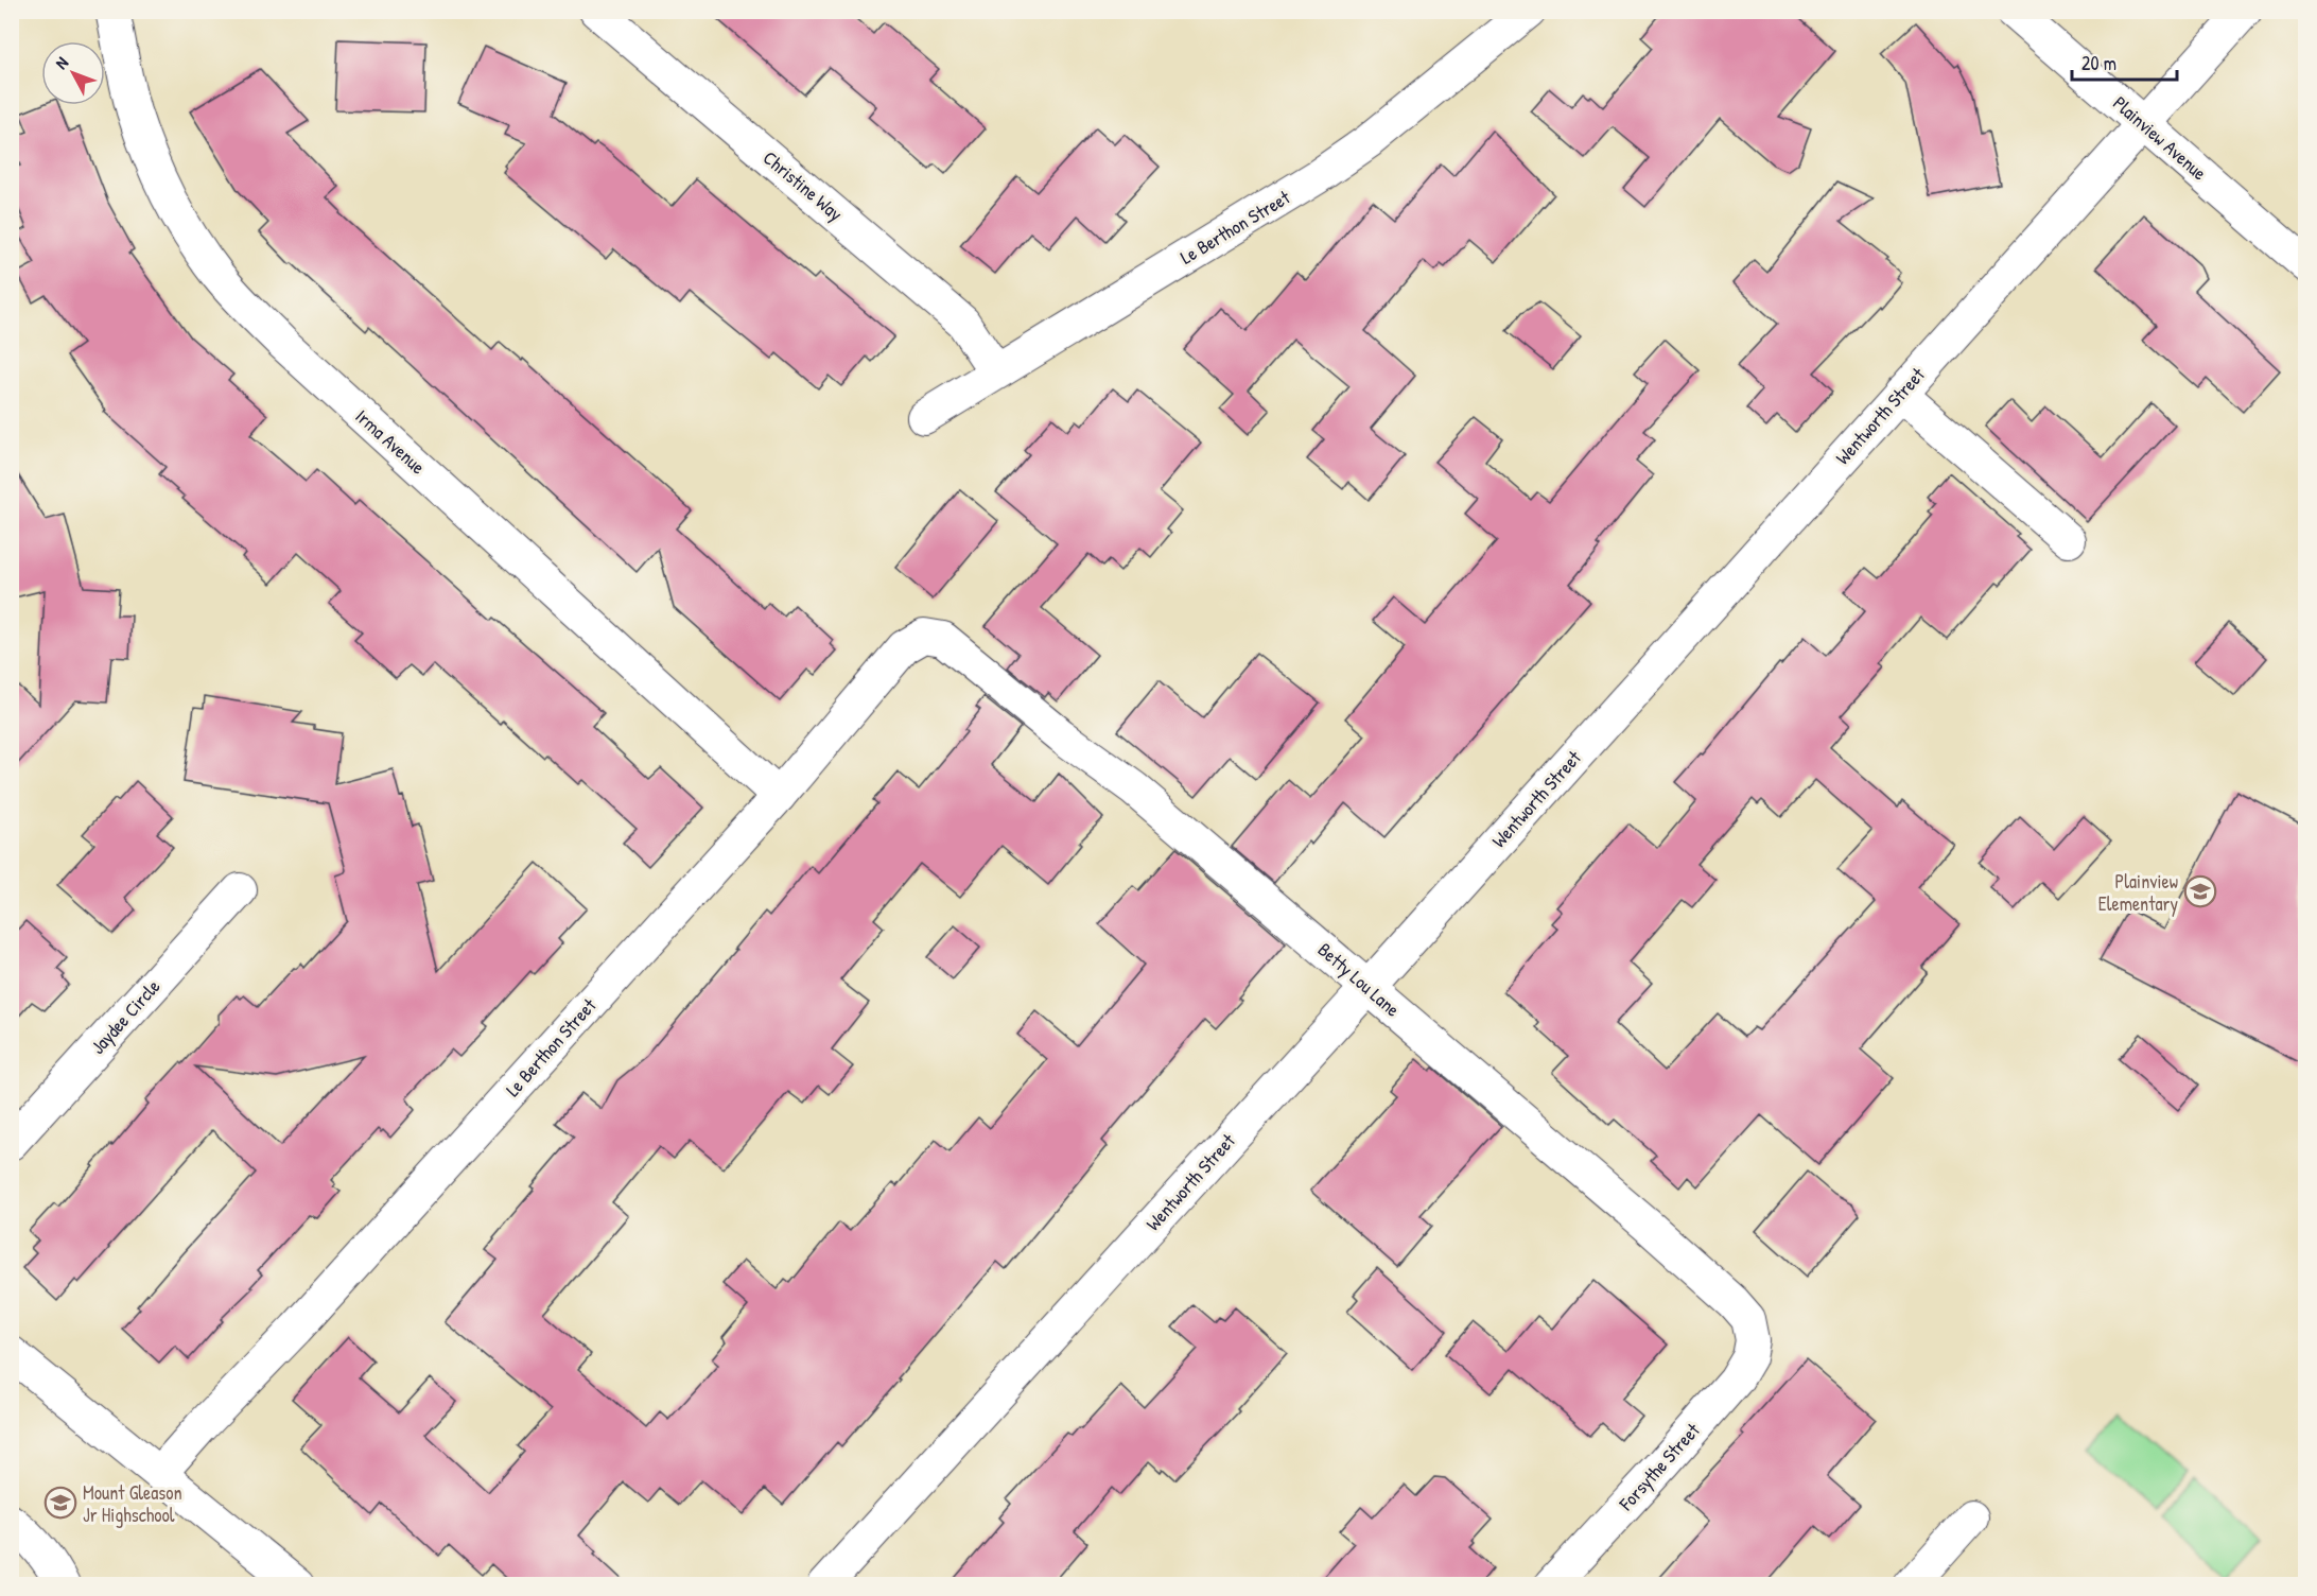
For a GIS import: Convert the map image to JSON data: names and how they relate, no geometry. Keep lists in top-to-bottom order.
{
  "streets": {
    "street": [
      "Plainview Avenue",
      "Christine Way",
      "Le Berthon Street",
      "Wentworth Street",
      "Irma Avenue",
      "Betty Lou Lane",
      "Jaydee Circle",
      "Forsythe Street"
    ]
  },
  "crossings": [
    ["Plainview Avenue", "Wentworth Street"],
    ["Christine Way", "Le Berthon Street"],
    ["Le Berthon Street", "Irma Avenue"],
    ["Le Berthon Street", "Betty Lou Lane"],
    ["Wentworth Street", "Betty Lou Lane"],
    ["Betty Lou Lane", "Forsythe Street"]
  ],
  "places": {
    "school or university": ["Plainview Elementary", "Mount Gleason Jr Highschool"]
  },
  "scale_bar": "20 m",
  "north": "top left"
}
